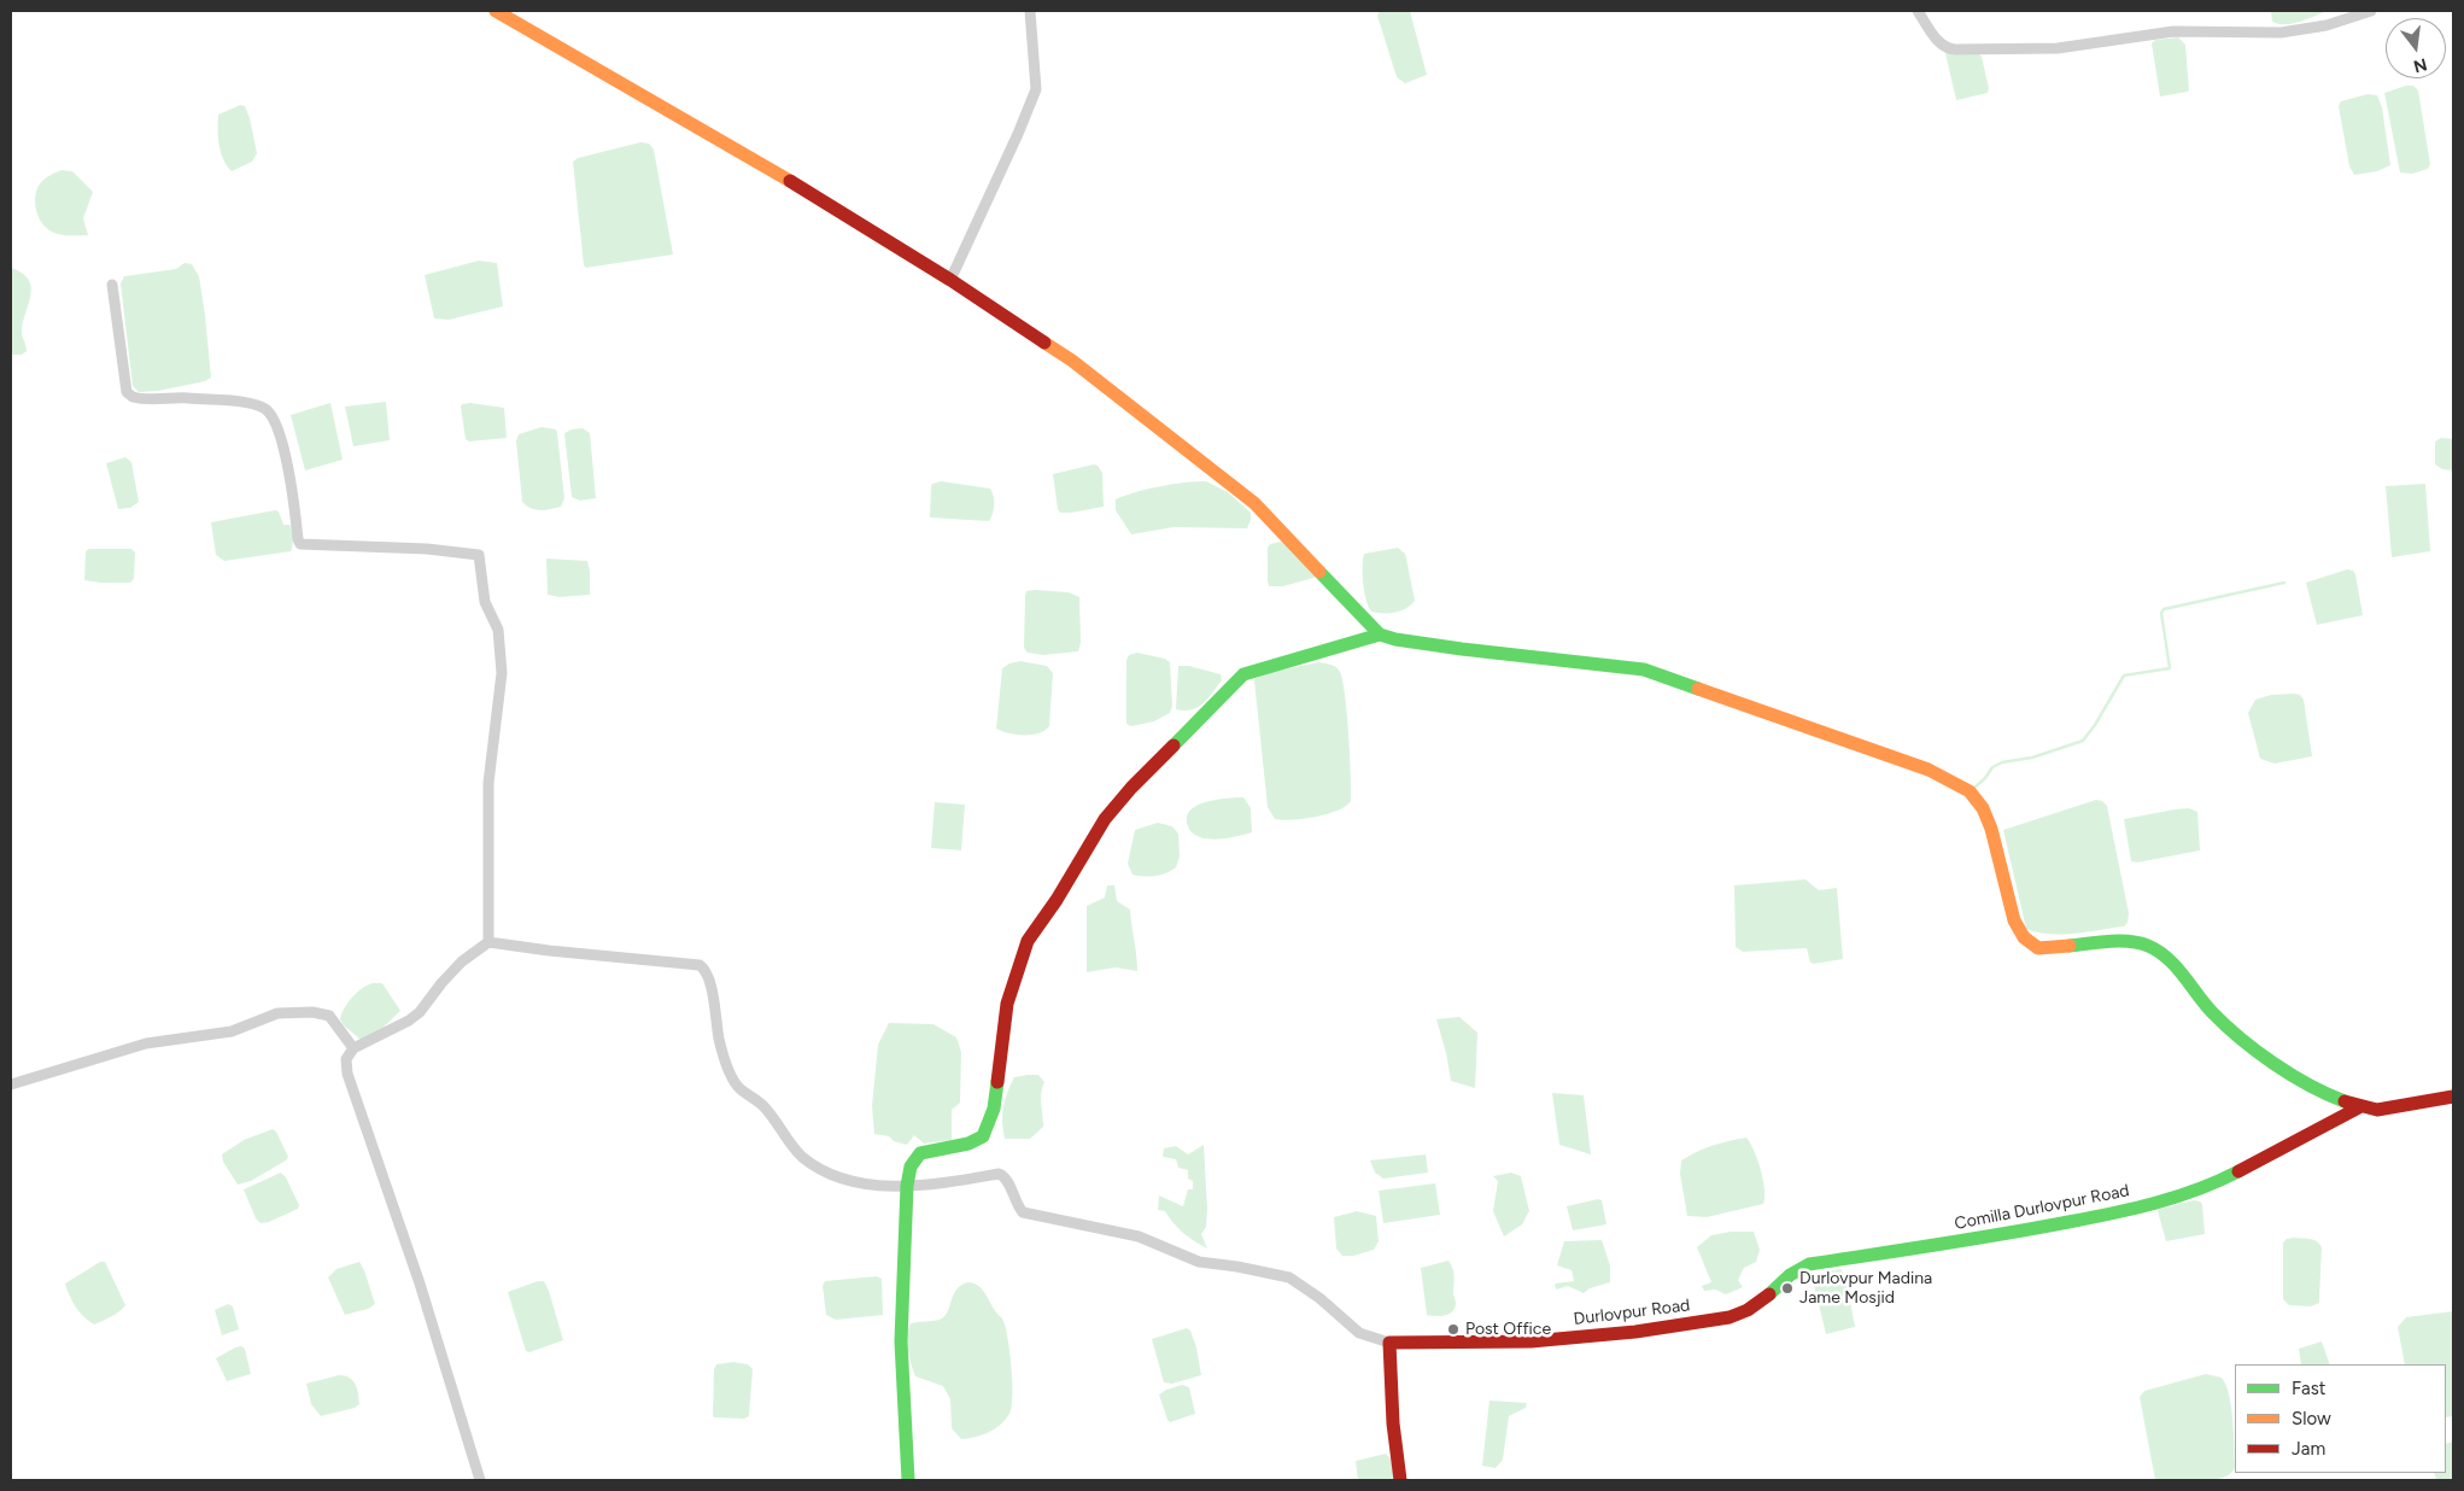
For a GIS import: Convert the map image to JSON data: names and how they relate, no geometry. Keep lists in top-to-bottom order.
{
  "streets": {
    "main road": ["Comilla Durlovpur Road", "Durlovpur Road"]
  },
  "crossings": [
    ["Comilla Durlovpur Road", "Durlovpur Road"]
  ],
  "places": ["Durlovpur Madina Jame Mosjid", "Post Office"],
  "legend": ["Fast", "Slow", "Jam"],
  "north": "bottom"
}
